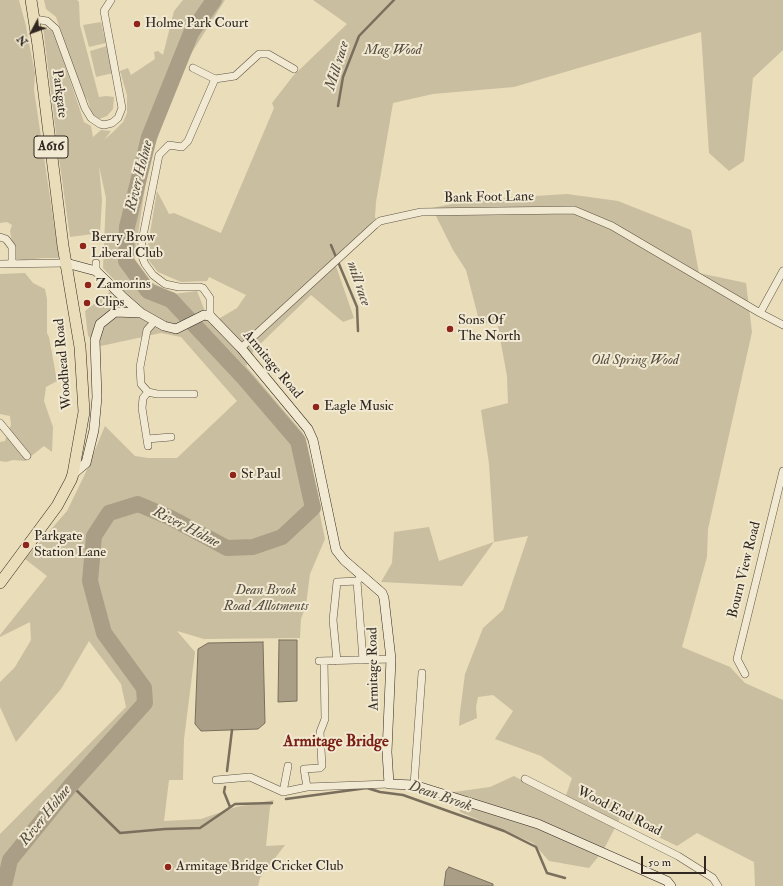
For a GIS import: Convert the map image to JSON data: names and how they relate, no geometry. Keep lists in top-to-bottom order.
{
  "streets": {
    "main road": [
      "Parkgate",
      "A616",
      "Woodhead Road",
      "Armitage Road"
    ],
    "street": ["Bank Foot Lane", "Bourn View Road", "Wood End Road"]
  },
  "crossings": [
    ["Parkgate", "Woodhead Road"],
    ["A616", "Woodhead Road"],
    ["Bank Foot Lane", "Armitage Road"]
  ],
  "districts": ["Armitage Bridge"],
  "water": [
    "Mill race",
    "River Holme",
    "mill race",
    "Dean Brook"
  ],
  "parks": ["Mag Wood", "Old Spring Wood", "Dean Brook Road Allotments"],
  "places": [
    "Holme Park Court",
    "Berry Brow Liberal Club",
    "Zamorins",
    "Clips",
    "Sons Of The North",
    "Eagle Music",
    "St Paul",
    "Parkgate Station Lane",
    "Armitage Bridge Cricket Club"
  ],
  "scale_bar": "50 m",
  "north": "bottom left"
}
